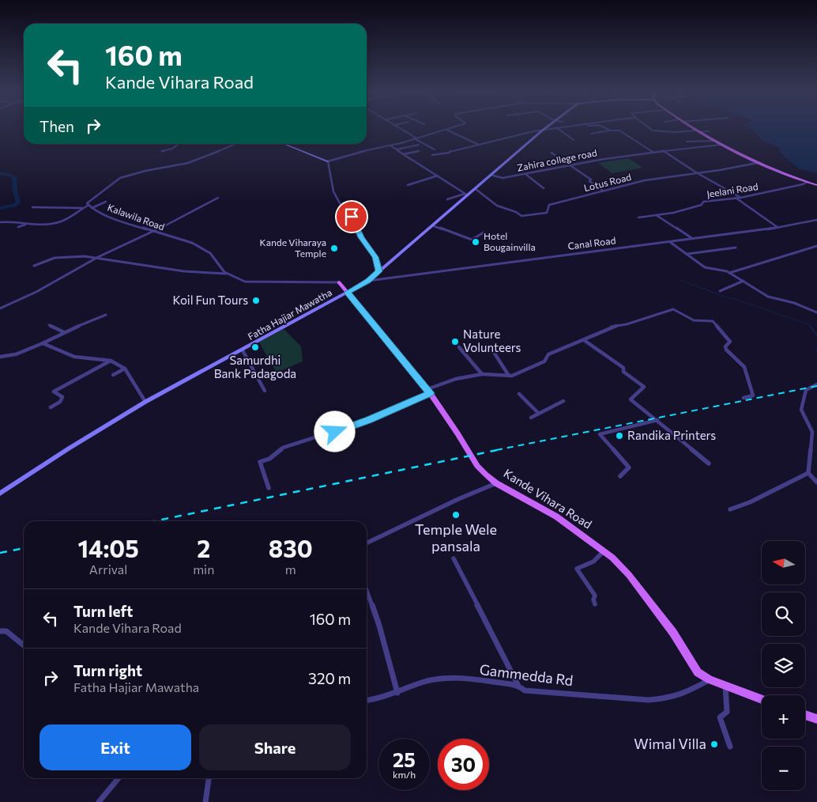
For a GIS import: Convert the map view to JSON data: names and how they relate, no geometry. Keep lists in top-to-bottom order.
{
  "streets": {
    "main road": ["Kande Vihara Road"],
    "street": [
      "Zahira college road",
      "Lotus Road",
      "Jeelani Road",
      "Kalawila Road",
      "Canal Road",
      "Fatha Hajiar Mawatha",
      "Gammedda Rd"
    ]
  },
  "crossings": [
    ["Zahira college road", "Fatha Hajiar Mawatha"],
    ["Lotus Road", "Fatha Hajiar Mawatha"],
    ["Kalawila Road", "Kande Vihara Road"],
    ["Canal Road", "Fatha Hajiar Mawatha"],
    ["Fatha Hajiar Mawatha", "Kande Vihara Road"],
    ["Kande Vihara Road", "Gammedda Rd"]
  ],
  "places": [
    "Hotel Bougainvilla",
    "Kande Viharaya Temple",
    "Koil Fun Tours",
    "Nature Volunteers",
    "Samurdhi Bank Padagoda",
    "Randika Printers",
    "Temple Wele pansala",
    "Wimal Villa"
  ],
  "north": "left",
  "page": {
    "turn": ["160 m", "Kande Vihara Road"],
    "then": "Then",
    "eta": [
      "14:05",
      "Arrival",
      "2",
      "min",
      "830",
      "m"
    ],
    "map_buttons": ["+", "−"],
    "list": [
      {
        "name": "Turn left",
        "note": "Kande Vihara Road",
        "value": "160 m"
      },
      {
        "name": "Turn right",
        "note": "Fatha Hajiar Mawatha",
        "value": "320 m"
      }
    ],
    "buttons": ["Exit", "Share"],
    "speed": "25 km/h",
    "limit": "30"
  }
}
